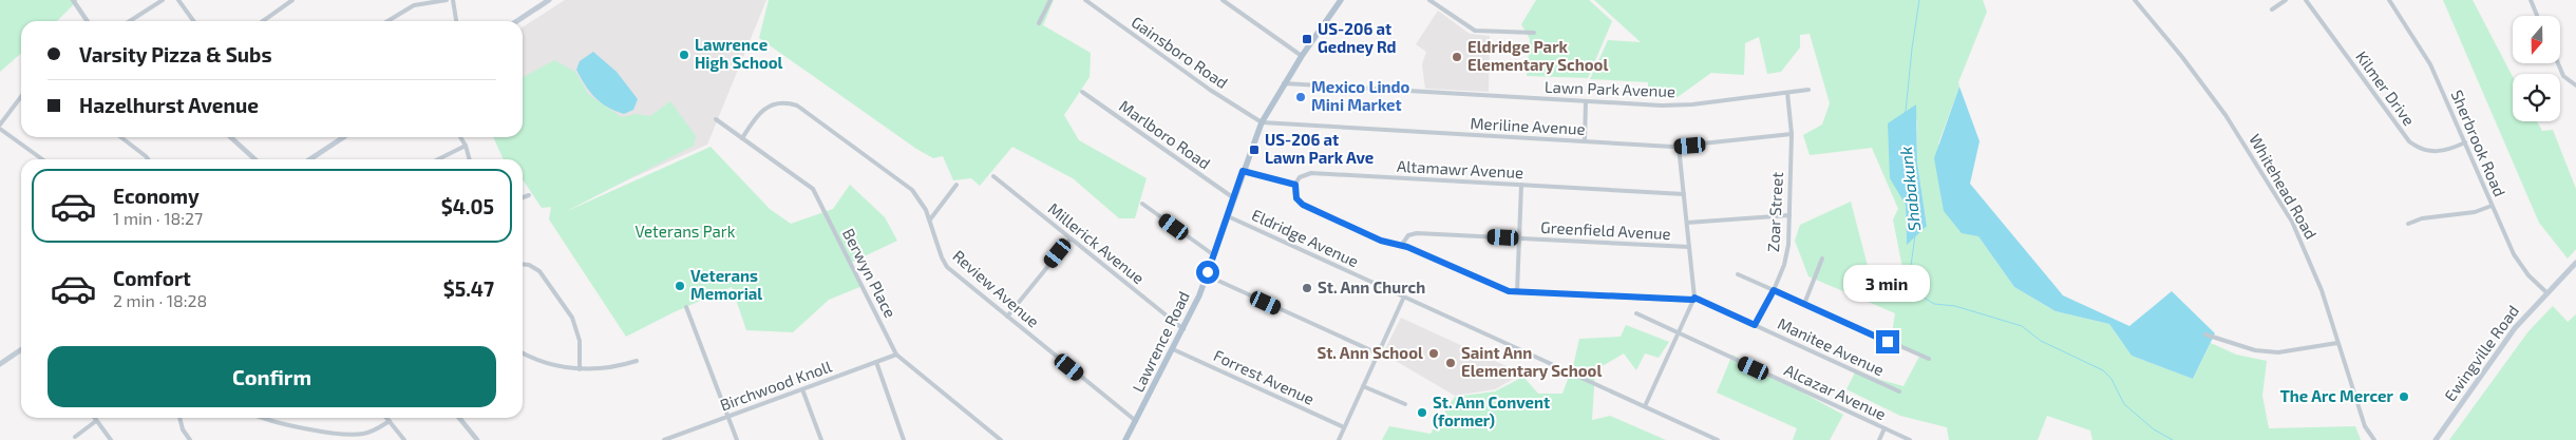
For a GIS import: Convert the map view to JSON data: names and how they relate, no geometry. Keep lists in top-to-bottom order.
{
  "streets": {
    "main road": ["Lawrence Road", "Ewingville Road"],
    "street": [
      "Gainsboro Road",
      "Kilmer Drive",
      "Lawn Park Avenue",
      "Meriline Avenue",
      "Marlboro Road",
      "Sherbrook Road",
      "Altamawr Avenue",
      "Whitehead Road",
      "Zoar Street",
      "Greenfield Avenue",
      "Eldridge Avenue",
      "Millerick Avenue",
      "Berwyn Place",
      "Review Avenue",
      "Manitee Avenue",
      "Forrest Avenue",
      "Birchwood Knoll",
      "Alcazar Avenue"
    ]
  },
  "crossings": [
    ["Gainsboro Road", "Meriline Avenue"],
    ["Gainsboro Road", "Lawrence Road"],
    ["Kilmer Drive", "Sherbrook Road"],
    ["Lawn Park Avenue", "Zoar Street"],
    ["Lawn Park Avenue", "Lawrence Road"],
    ["Meriline Avenue", "Zoar Street"],
    ["Meriline Avenue", "Lawrence Road"],
    ["Marlboro Road", "Lawrence Road"],
    ["Sherbrook Road", "Ewingville Road"],
    ["Zoar Street", "Manitee Avenue"],
    ["Eldridge Avenue", "Lawrence Road"],
    ["Millerick Avenue", "Lawrence Road"],
    ["Berwyn Place", "Review Avenue"],
    ["Berwyn Place", "Birchwood Knoll"],
    ["Review Avenue", "Lawrence Road"],
    ["Lawrence Road", "Forrest Avenue"]
  ],
  "water": ["Shabakunk"],
  "parks": ["Veterans Park"],
  "places": {
    "transit": ["US-206 at Gedney Rd", "US-206 at Lawn Park Ave"],
    "other": [
      "Lawrence High School",
      "Eldridge Park Elementary School",
      "Mexico Lindo Mini Market",
      "Veterans Memorial",
      "St. Ann Church",
      "St. Ann School",
      "Saint Ann Elementary School",
      "The Arc Mercer",
      "St. Ann Convent (former)"
    ]
  },
  "north": "bottom",
  "page": {
    "banner": ["Varsity Pizza & Subs", "Hazelhurst Avenue"],
    "list": [
      {
        "name": "Economy",
        "note": "1 min · 18:27",
        "value": "$4.05"
      },
      {
        "name": "Comfort",
        "note": "2 min · 18:28",
        "value": "$5.47"
      }
    ],
    "bubble": "3 min",
    "buttons": "Confirm"
  }
}
